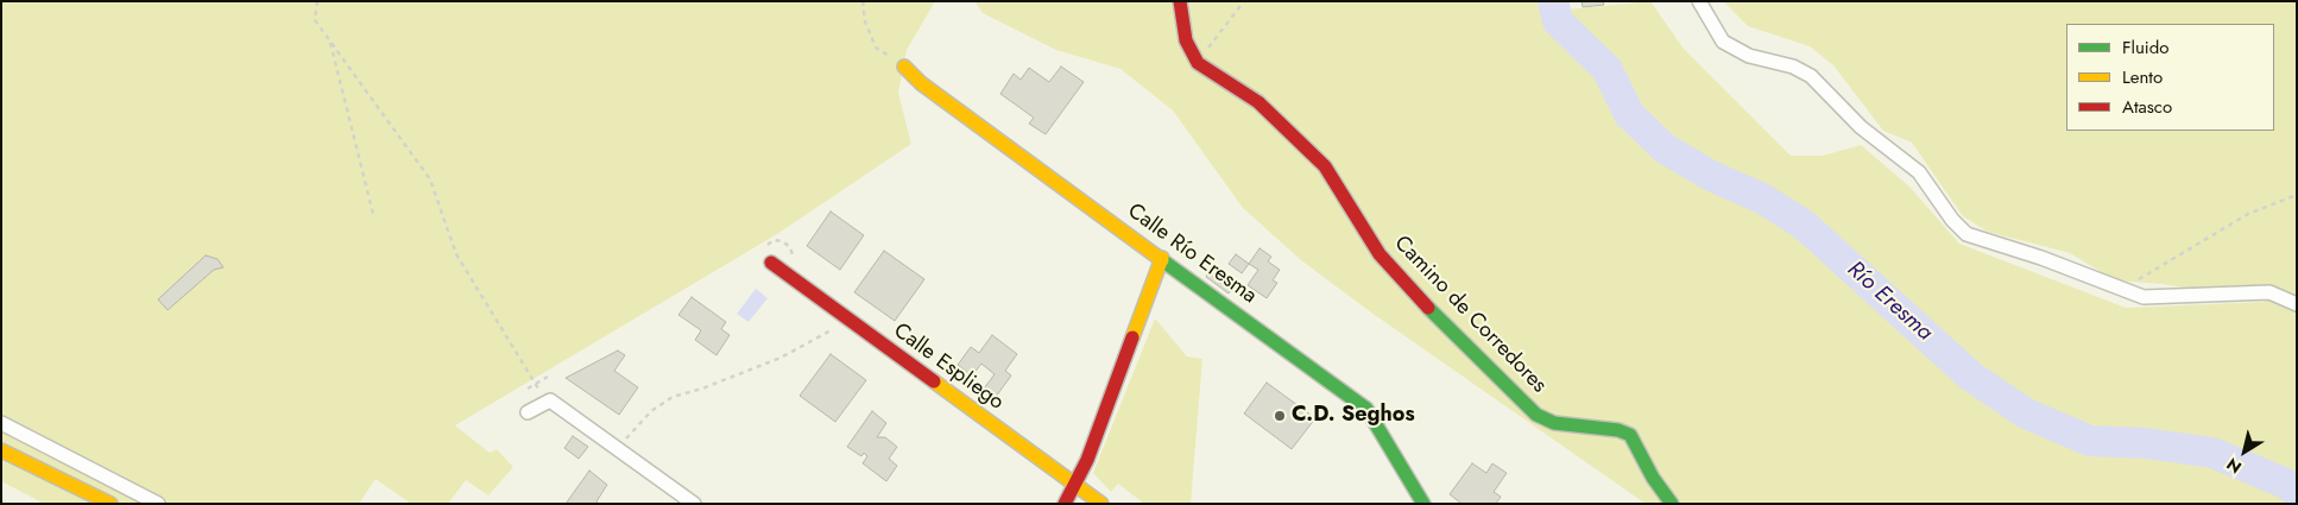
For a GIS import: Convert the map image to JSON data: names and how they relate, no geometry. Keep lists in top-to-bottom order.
{
  "streets": {
    "street": ["Calle Río Eresma", "Camino de Corredores", "Calle Espliego"]
  },
  "water": ["Río Eresma"],
  "places": ["C.D. Seghos"],
  "legend": ["Fluido", "Lento", "Atasco"],
  "north": "bottom left"
}
